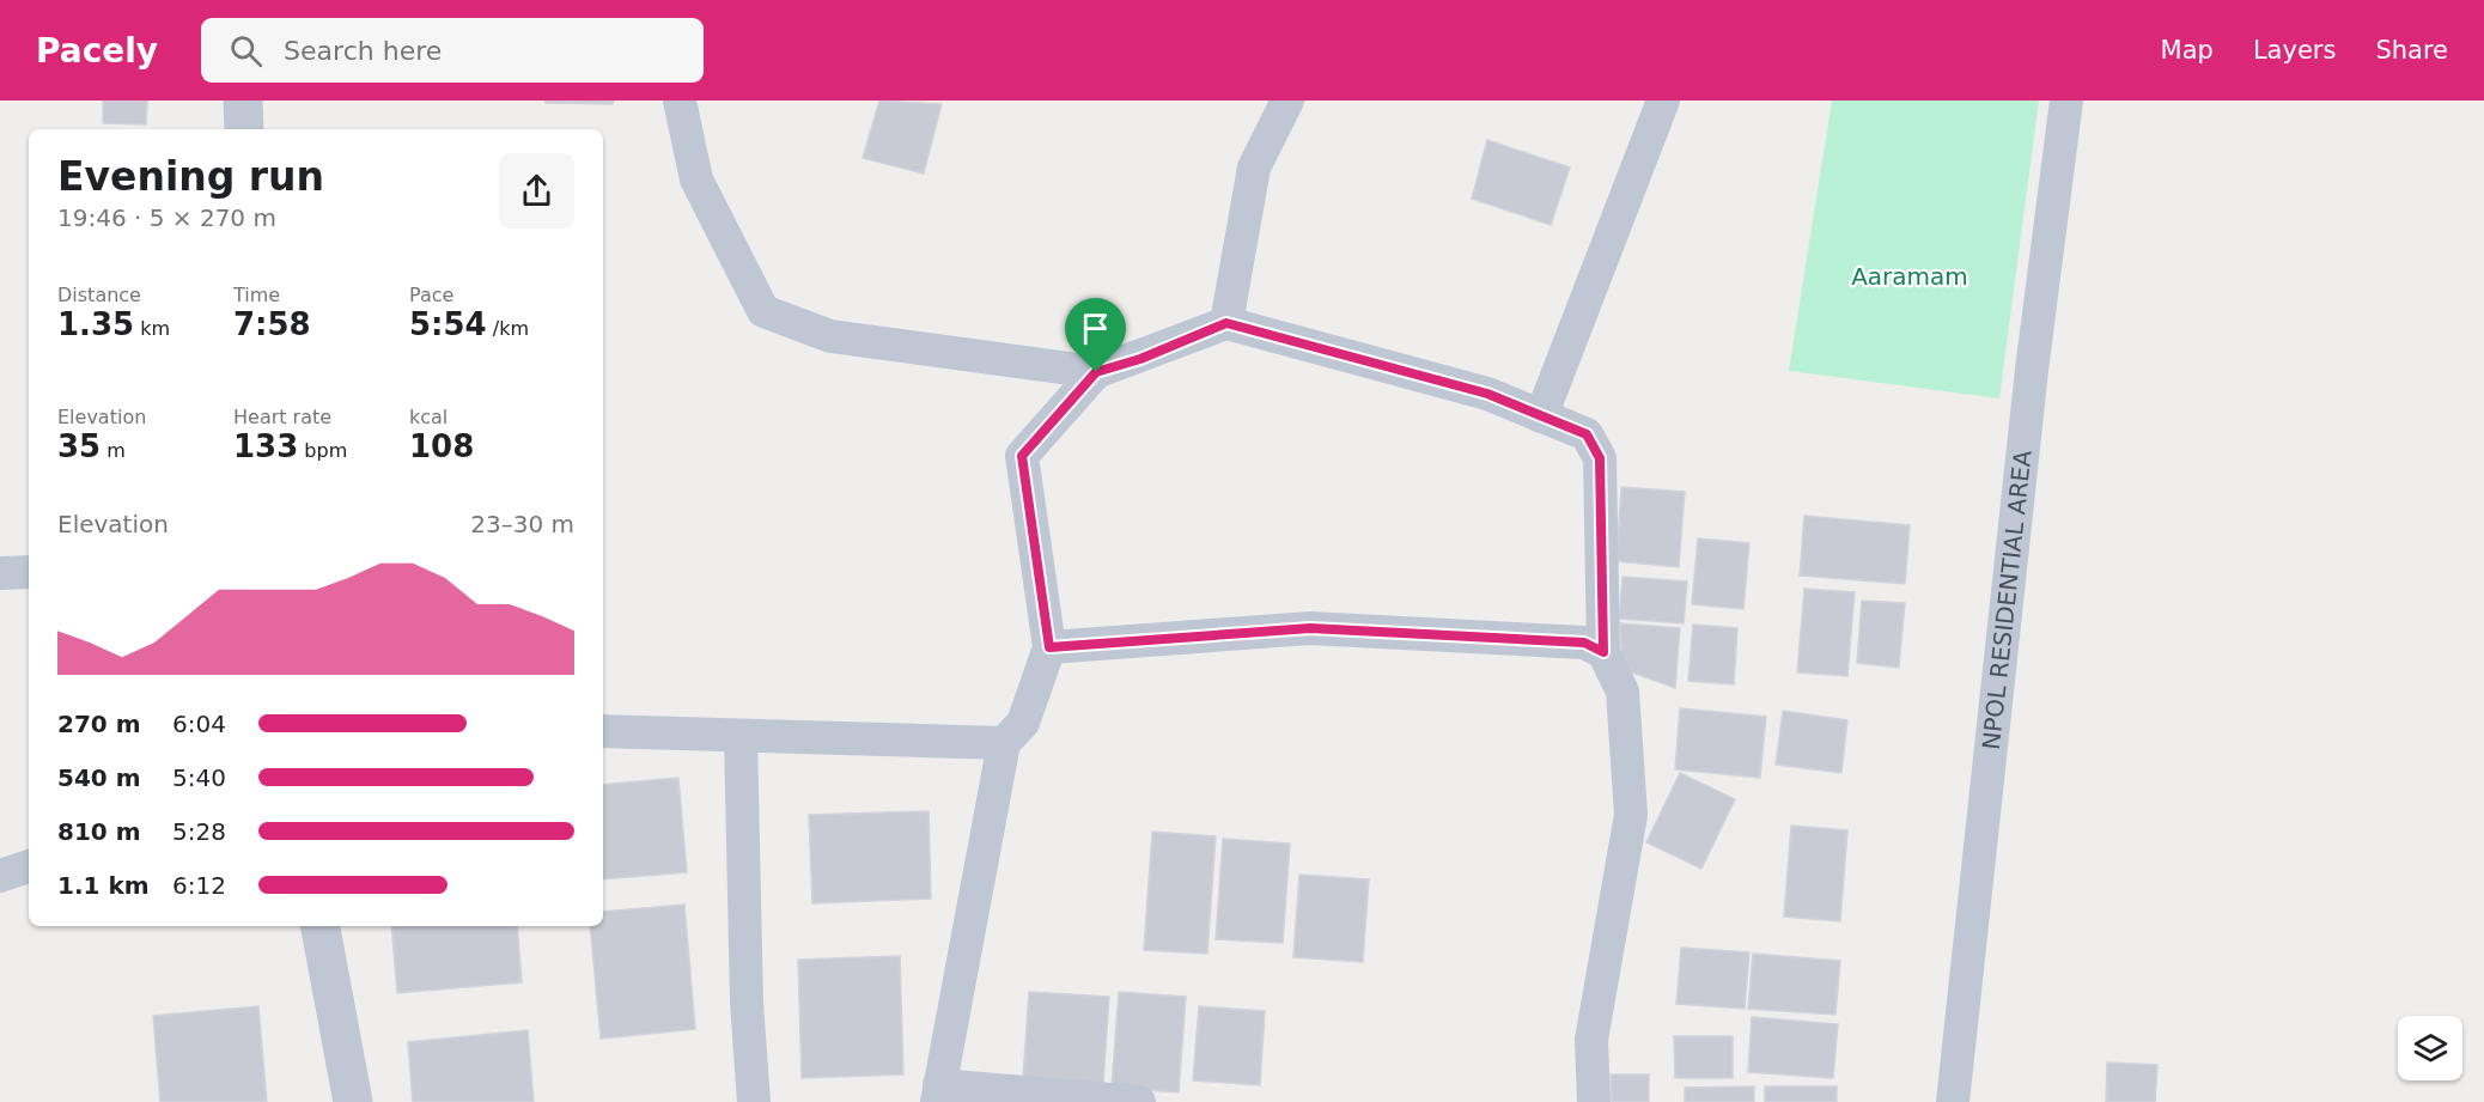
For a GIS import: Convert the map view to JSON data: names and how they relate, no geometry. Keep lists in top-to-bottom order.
{
  "streets": {
    "street": ["NPOL RESIDENTIAL AREA"]
  },
  "parks": ["Aaramam"],
  "page": {
    "header": "Pacely",
    "search": "Search here",
    "nav": ["Map", "Layers", "Share"],
    "heading": ["Evening run", "19:46 · 5 × 270 m"],
    "stats": [
      ["Distance", "1.35 km"],
      ["Time", "7:58"],
      ["Pace", "5:54 /km"],
      ["Elevation", "35 m"],
      ["Heart rate", "133 bpm"],
      ["kcal", "108"]
    ],
    "chart": ["Elevation", "23–30 m"],
    "list": [
      {
        "name": "270 m",
        "note": "6:04"
      },
      {
        "name": "540 m",
        "note": "5:40"
      },
      {
        "name": "810 m",
        "note": "5:28"
      },
      {
        "name": "1.1 km",
        "note": "6:12"
      }
    ]
  }
}
